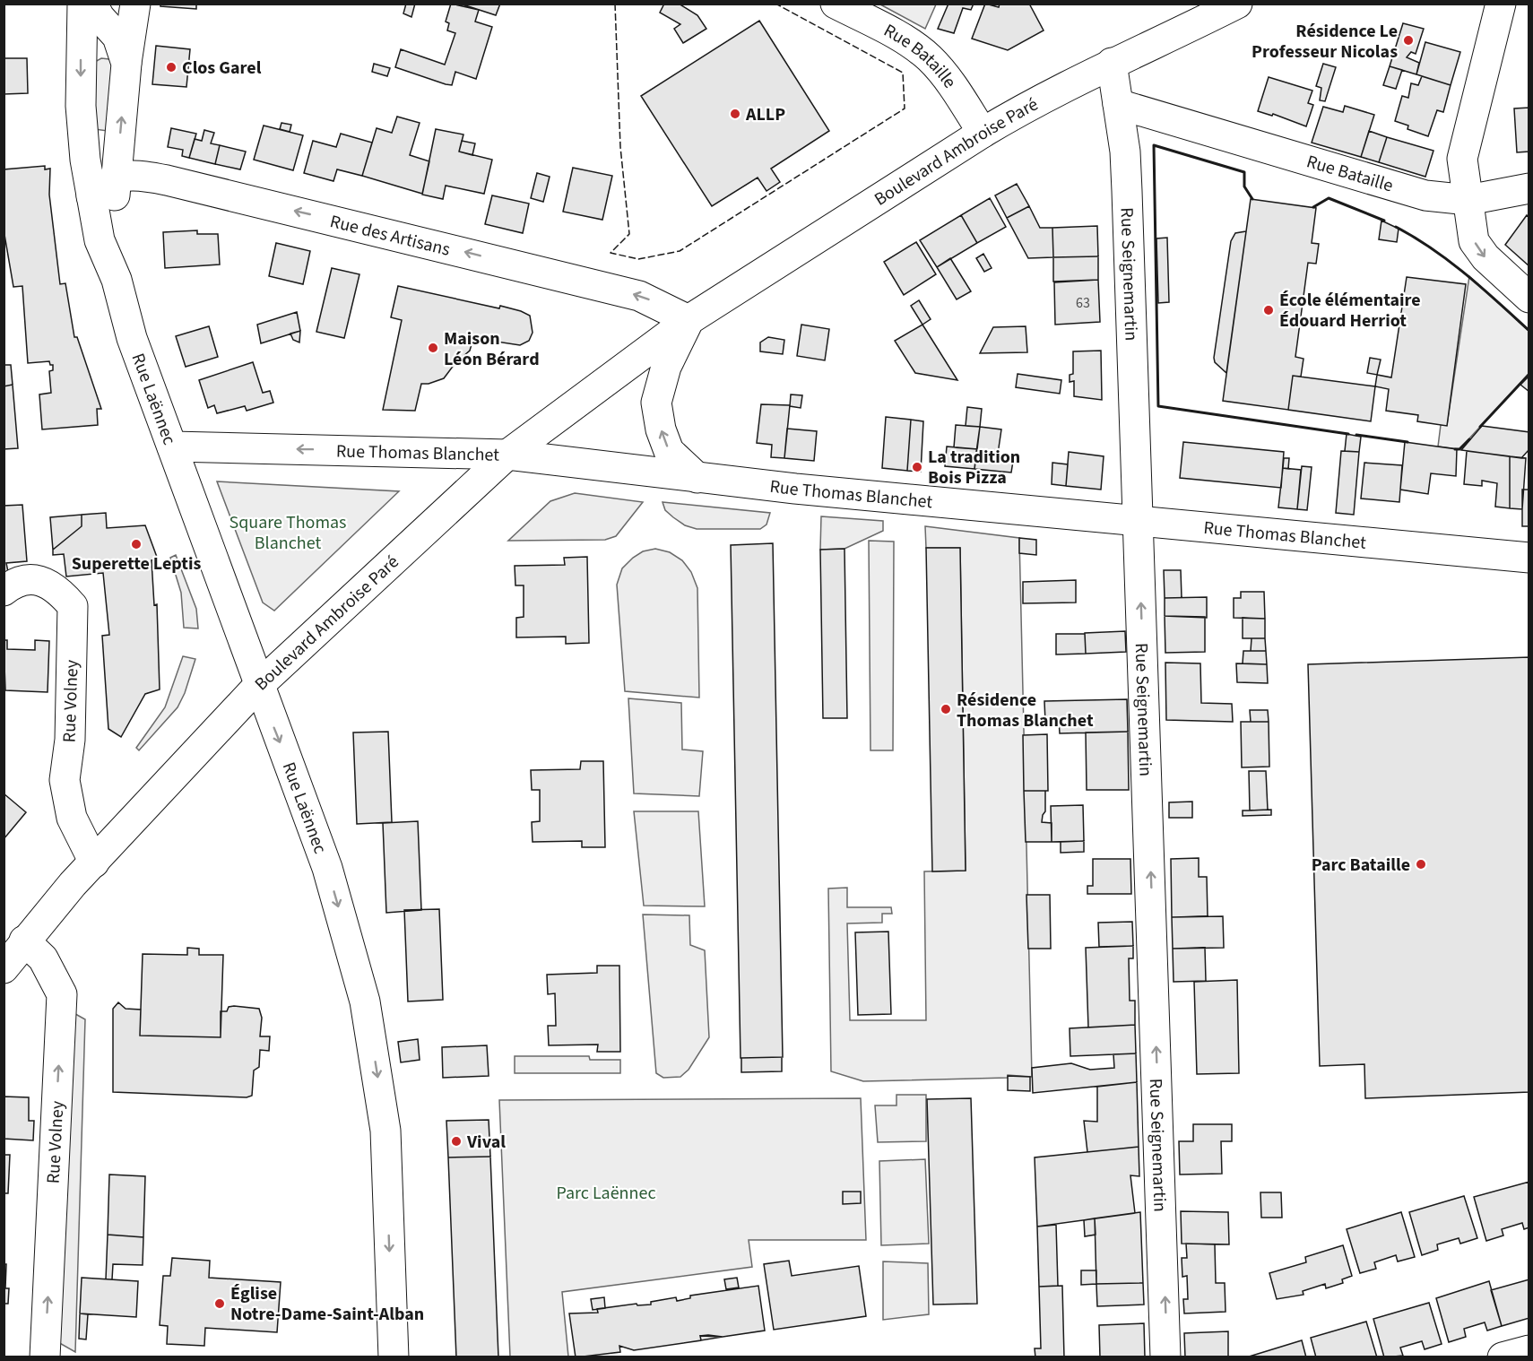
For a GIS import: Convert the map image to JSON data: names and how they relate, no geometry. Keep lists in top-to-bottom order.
{
  "streets": {
    "street": [
      "Rue Bataille",
      "Boulevard Ambroise Paré",
      "Rue des Artisans",
      "Rue Seignemartin",
      "Rue Laënnec",
      "Rue Thomas Blanchet",
      "Rue Volney"
    ]
  },
  "crossings": [
    ["Rue Bataille", "Boulevard Ambroise Paré"],
    ["Rue Bataille", "Rue Seignemartin"],
    ["Boulevard Ambroise Paré", "Rue des Artisans"],
    ["Boulevard Ambroise Paré", "Rue Seignemartin"],
    ["Boulevard Ambroise Paré", "Rue Laënnec"],
    ["Boulevard Ambroise Paré", "Rue Thomas Blanchet"],
    ["Boulevard Ambroise Paré", "Rue Volney"],
    ["Rue des Artisans", "Rue Laënnec"],
    ["Rue Seignemartin", "Rue Thomas Blanchet"],
    ["Rue Laënnec", "Rue Thomas Blanchet"]
  ],
  "one_way": ["Rue des Artisans", "Rue Seignemartin", "Rue Volney"],
  "parks": ["Square Thomas Blanchet", "Parc Laënnec"],
  "places": [
    "Résidence Le Professeur Nicolas",
    "Clos Garel",
    "ALLP",
    "École élémentaire Édouard Herriot",
    "Maison Léon Bérard",
    "La tradition Bois Pizza",
    "Superette Leptis",
    "Résidence Thomas Blanchet",
    "Parc Bataille",
    "Vival",
    "Église Notre-Dame-Saint-Alban"
  ],
  "house_numbers": ["63"]
}
